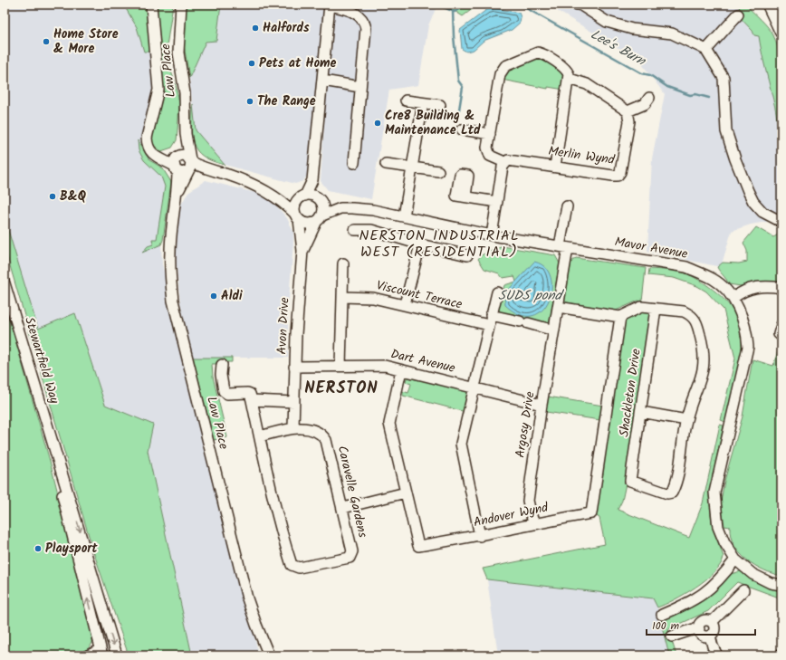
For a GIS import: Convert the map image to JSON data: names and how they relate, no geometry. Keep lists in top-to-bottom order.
{
  "streets": {
    "street": [
      "Law Place",
      "Merlin Wynd",
      "Mavor Avenue",
      "Viscount Terrace",
      "Avon Drive",
      "Stewartfield Way",
      "Dart Avenue",
      "Shackleton Drive",
      "Argosy Drive",
      "Caravelle Gardens",
      "Andover Wynd"
    ]
  },
  "crossings": [
    ["Law Place", "Mavor Avenue"],
    ["Mavor Avenue", "Avon Drive"],
    ["Mavor Avenue", "Argosy Drive"],
    ["Avon Drive", "Dart Avenue"],
    ["Avon Drive", "Caravelle Gardens"],
    ["Dart Avenue", "Argosy Drive"],
    ["Dart Avenue", "Andover Wynd"],
    ["Argosy Drive", "Andover Wynd"]
  ],
  "districts": ["NERSTON INDUSTRIAL WEST (RESIDENTIAL)", "NERSTON"],
  "water": ["Lee's Burn", "SUDS pond"],
  "places": [
    "Halfords",
    "Home Store & More",
    "Pets at Home",
    "The Range",
    "Cre8 Building & Maintenance Ltd",
    "B&Q",
    "Aldi",
    "Playsport"
  ],
  "scale_bar": "100 m"
}
